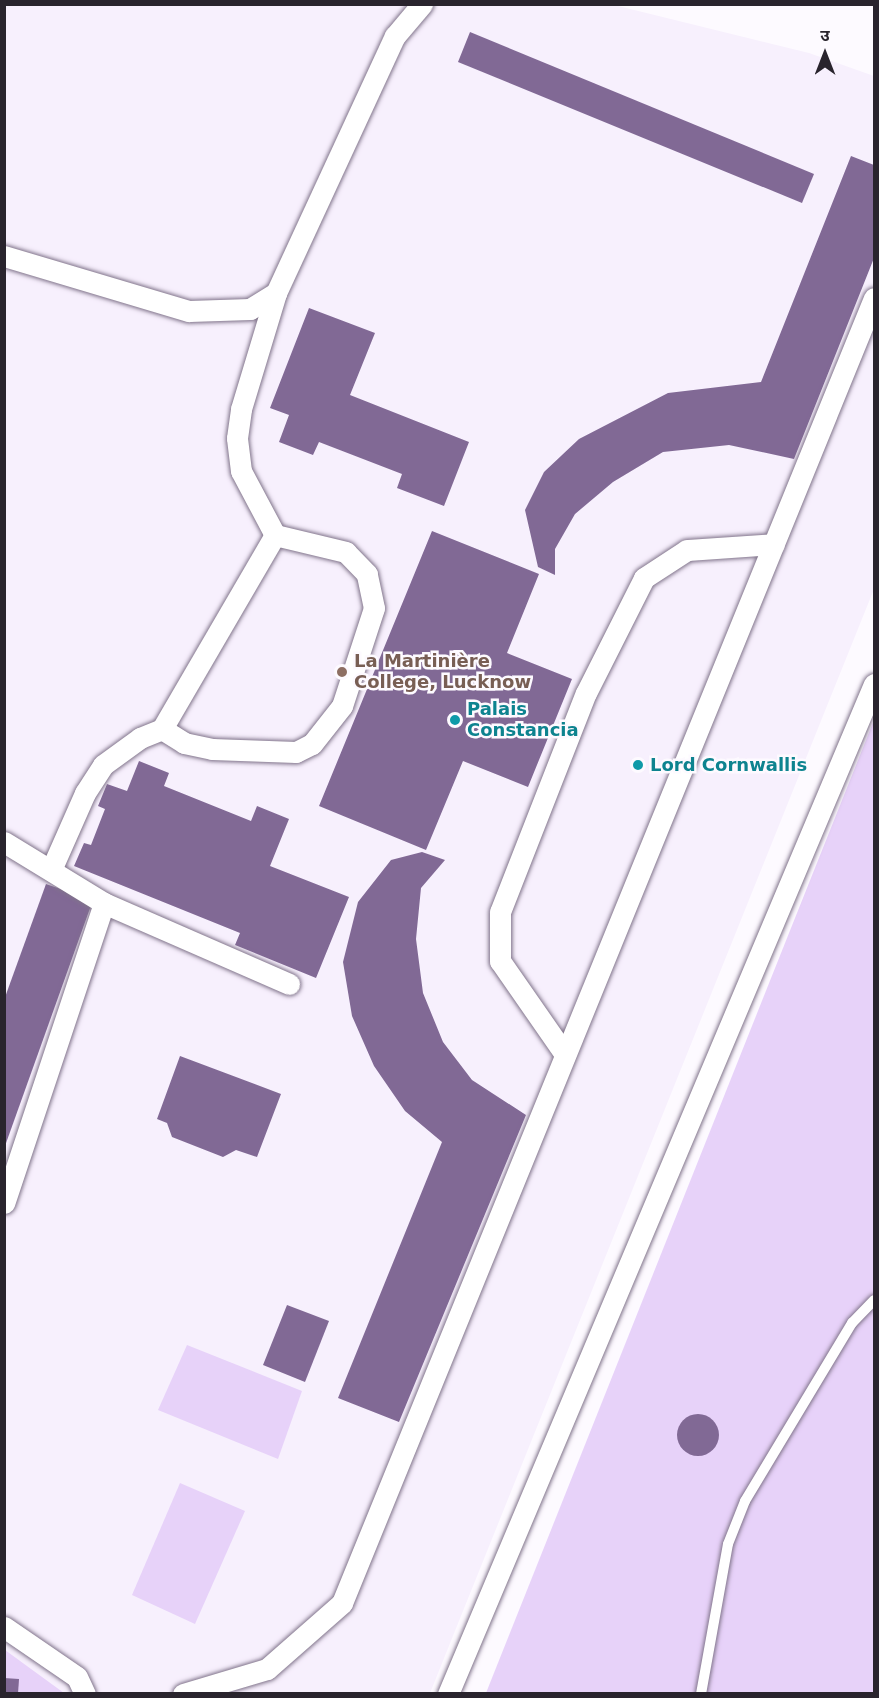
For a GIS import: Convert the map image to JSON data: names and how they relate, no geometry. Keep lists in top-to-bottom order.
{
  "places": ["La Martinière College, Lucknow", "Palais Constancia", "Lord Cornwallis"],
  "north": "top"
}
